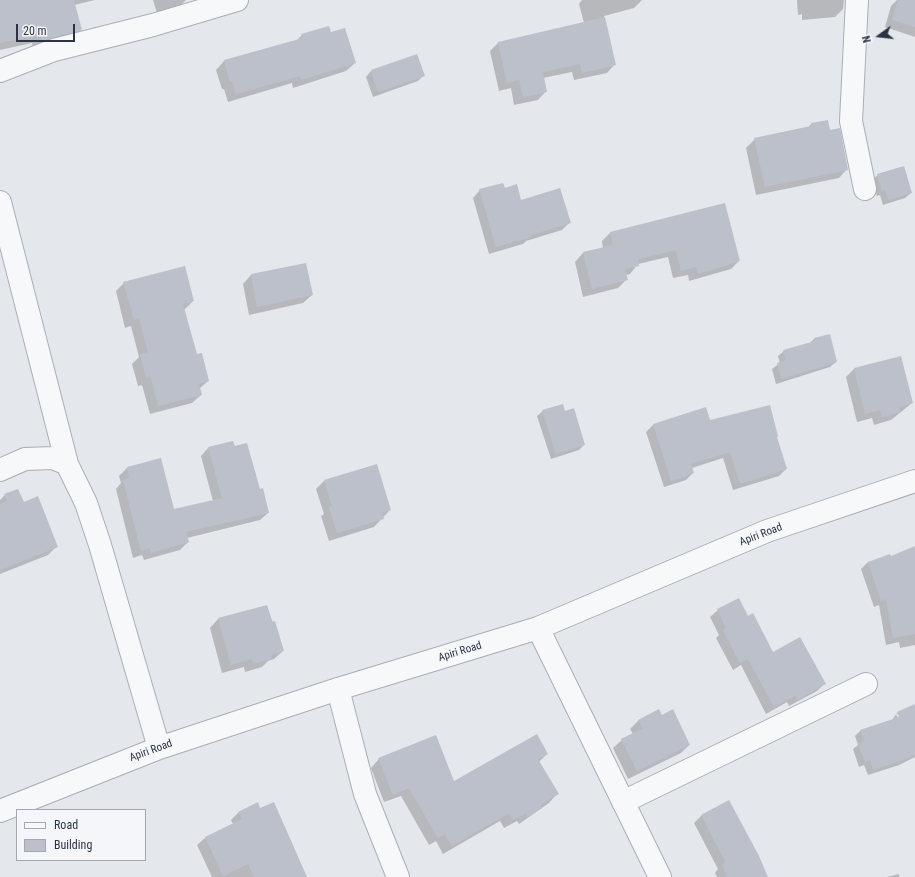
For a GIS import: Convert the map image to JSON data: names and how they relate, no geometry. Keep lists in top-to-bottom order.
{
  "streets": {
    "street": ["Apiri Road"]
  },
  "legend": ["Road", "Building"],
  "scale_bar": "20 m",
  "north": "left"
}
